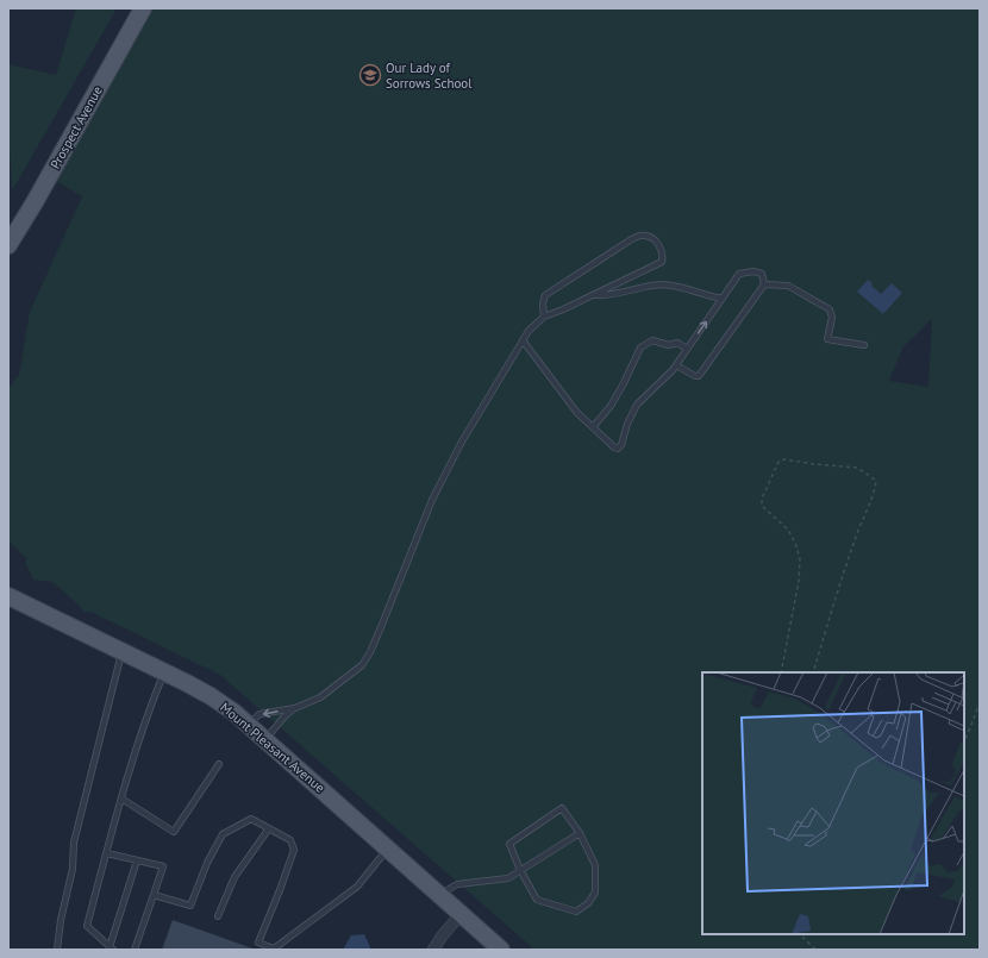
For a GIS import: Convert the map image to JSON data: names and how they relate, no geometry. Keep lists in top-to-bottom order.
{
  "streets": {
    "main road": ["Prospect Avenue", "Mount Pleasant Avenue"]
  },
  "places": {
    "school or university": ["Our Lady of Sorrows School"]
  }
}
